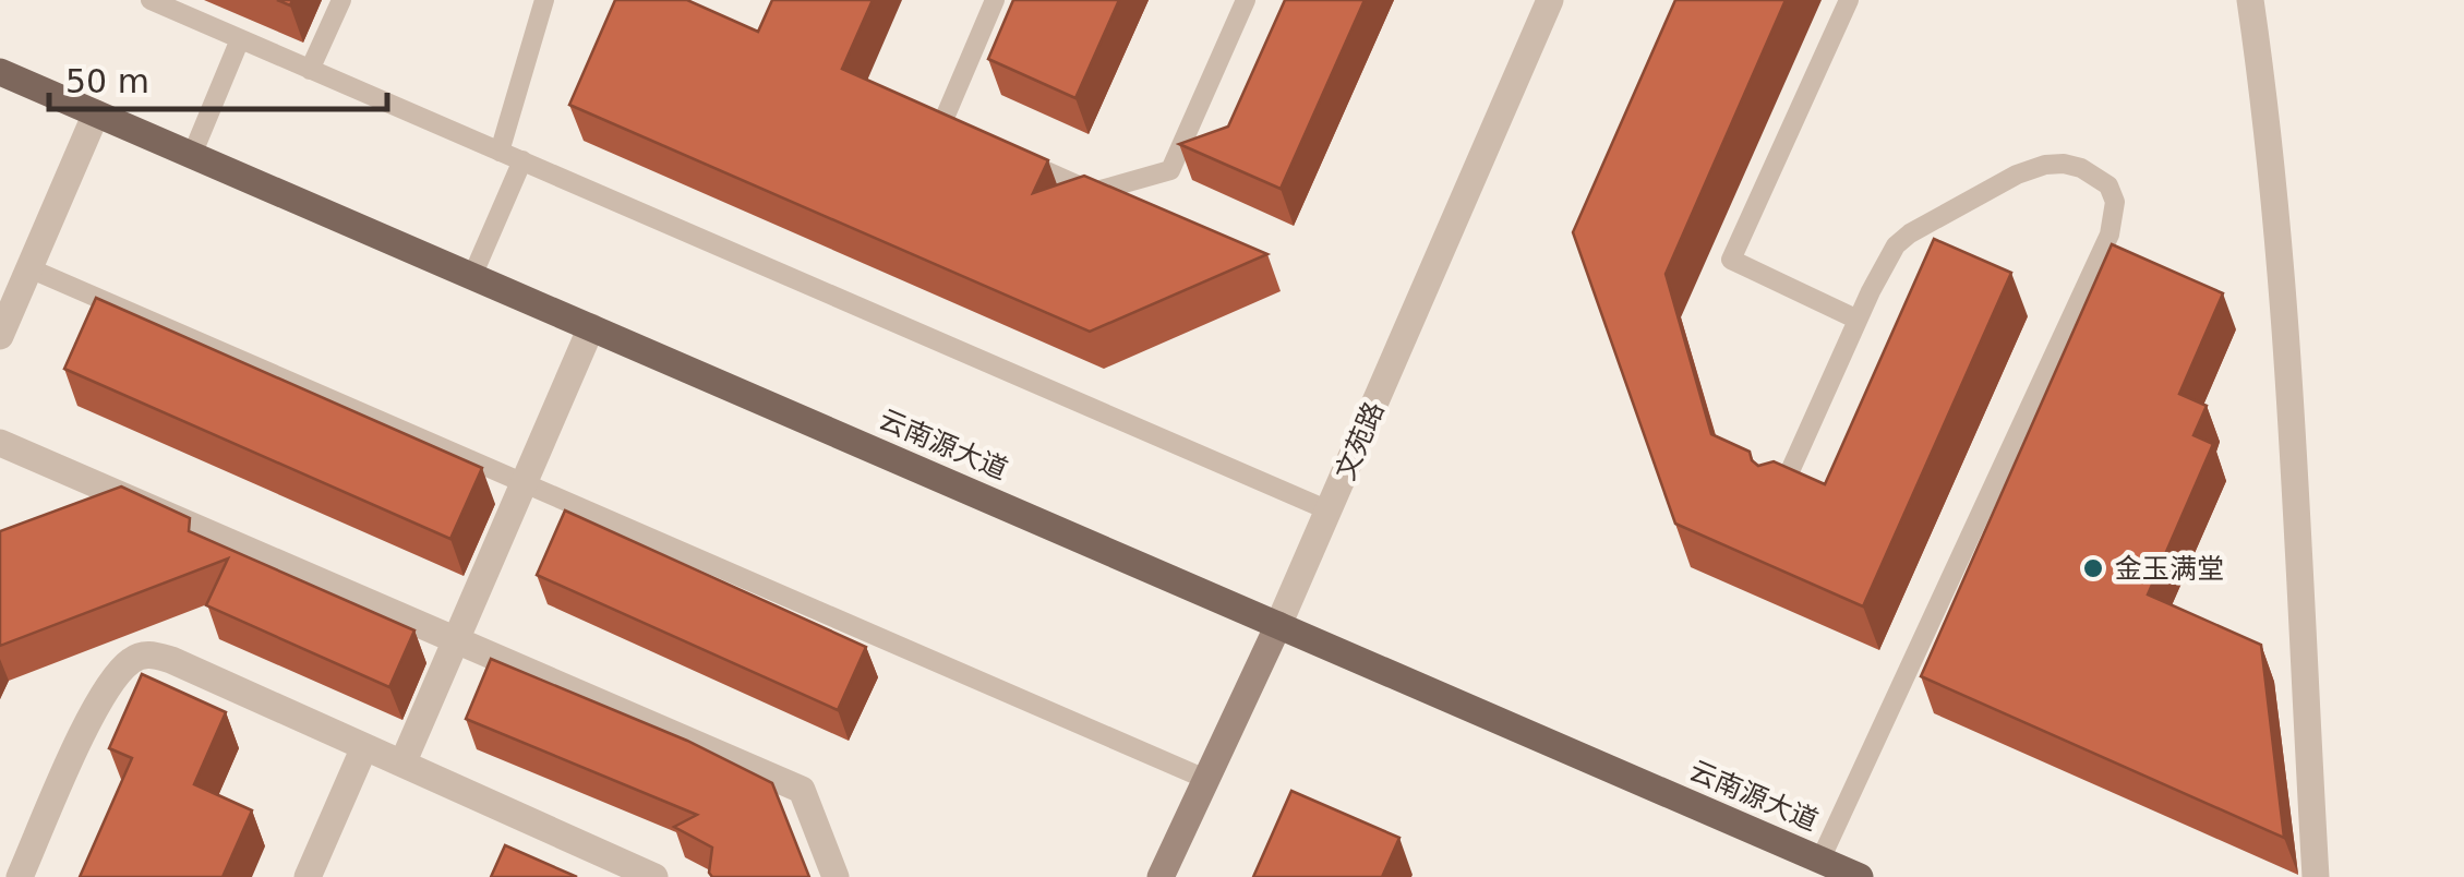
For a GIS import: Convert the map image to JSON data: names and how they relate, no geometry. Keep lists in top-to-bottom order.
{
  "streets": {
    "main road": ["文苑路", "云南源大道"]
  },
  "crossings": [
    ["文苑路", "云南源大道"]
  ],
  "places": ["金玉满堂"],
  "scale_bar": "50 m"
}
